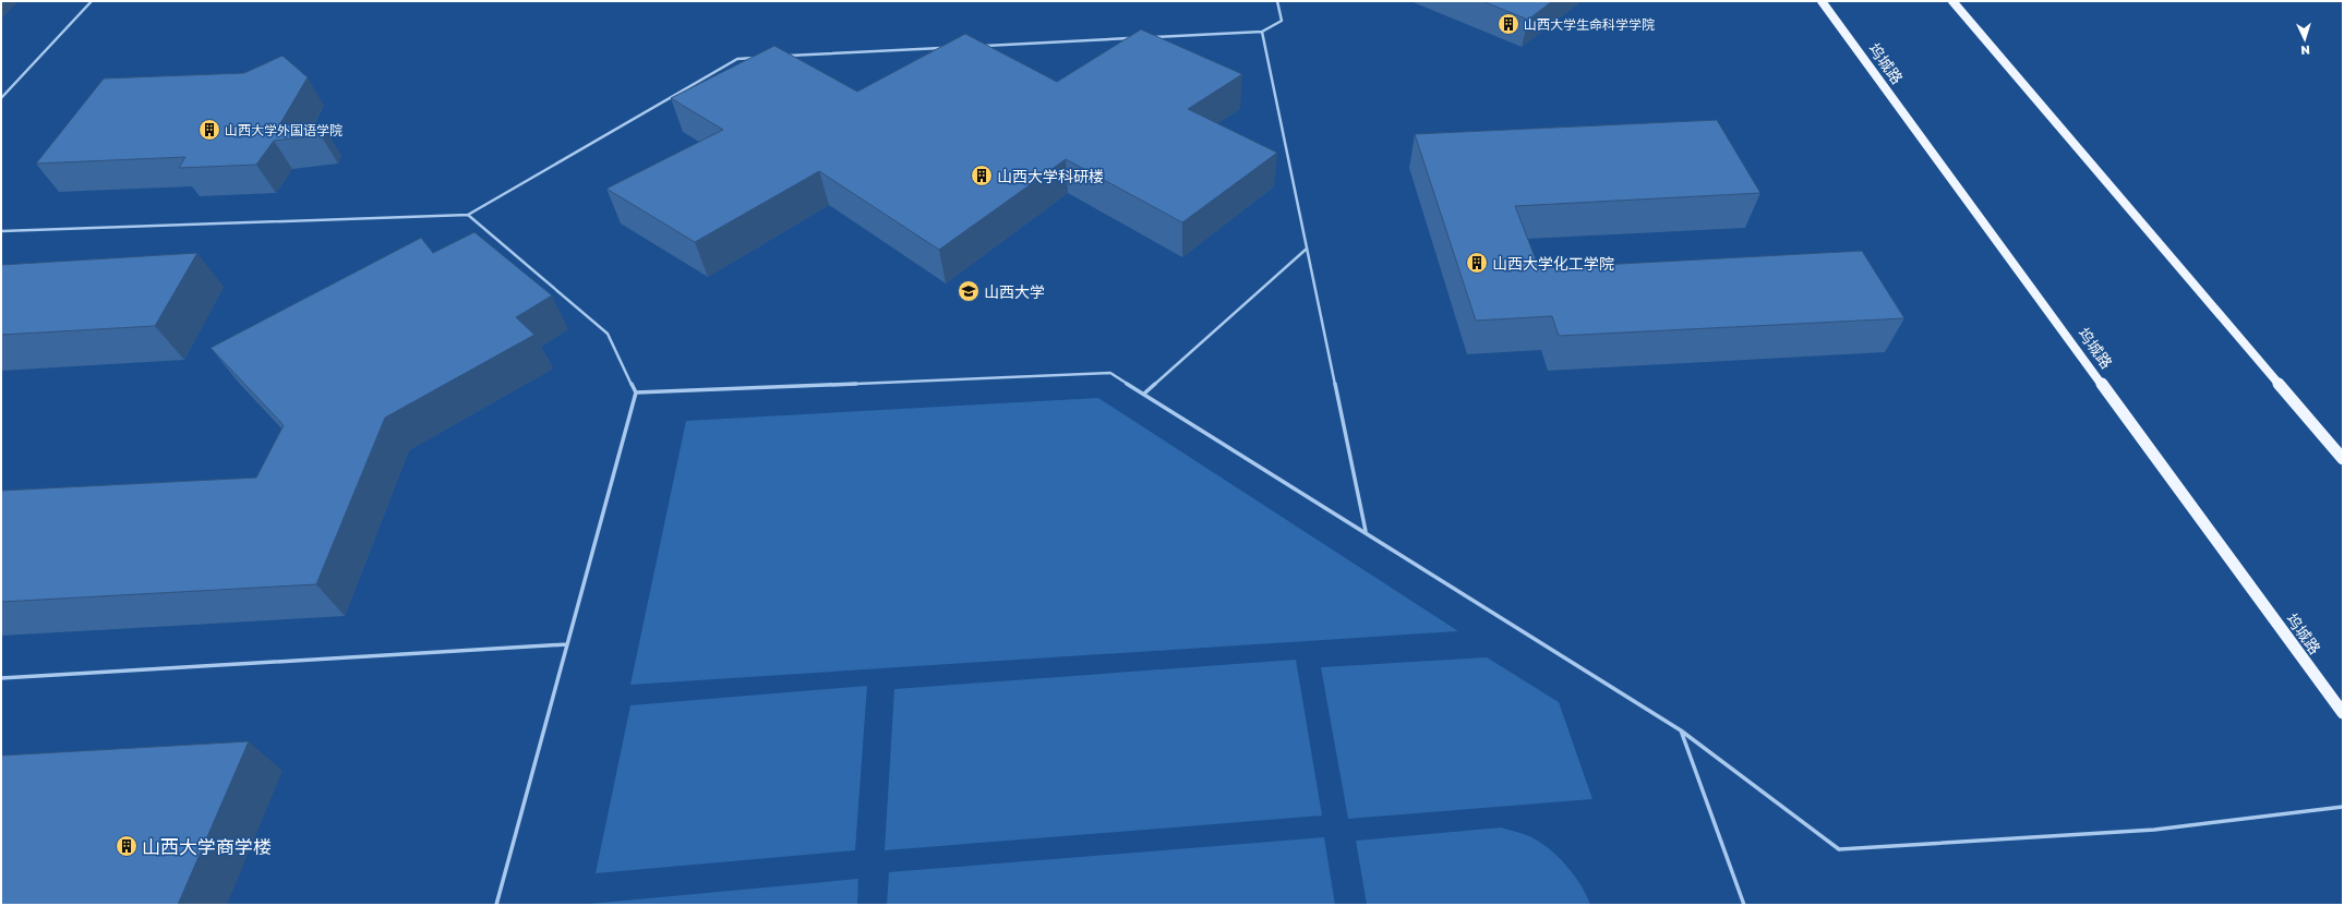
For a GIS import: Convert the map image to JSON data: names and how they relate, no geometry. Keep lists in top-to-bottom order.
{
  "streets": {
    "main road": ["坞城路"]
  },
  "places": {
    "building": [
      "山西大学生命科学学院",
      "山西大学外国语学院",
      "山西大学科研楼",
      "山西大学化工学院",
      "山西大学商学楼"
    ],
    "school or university": ["山西大学"]
  },
  "north": "bottom"
}
